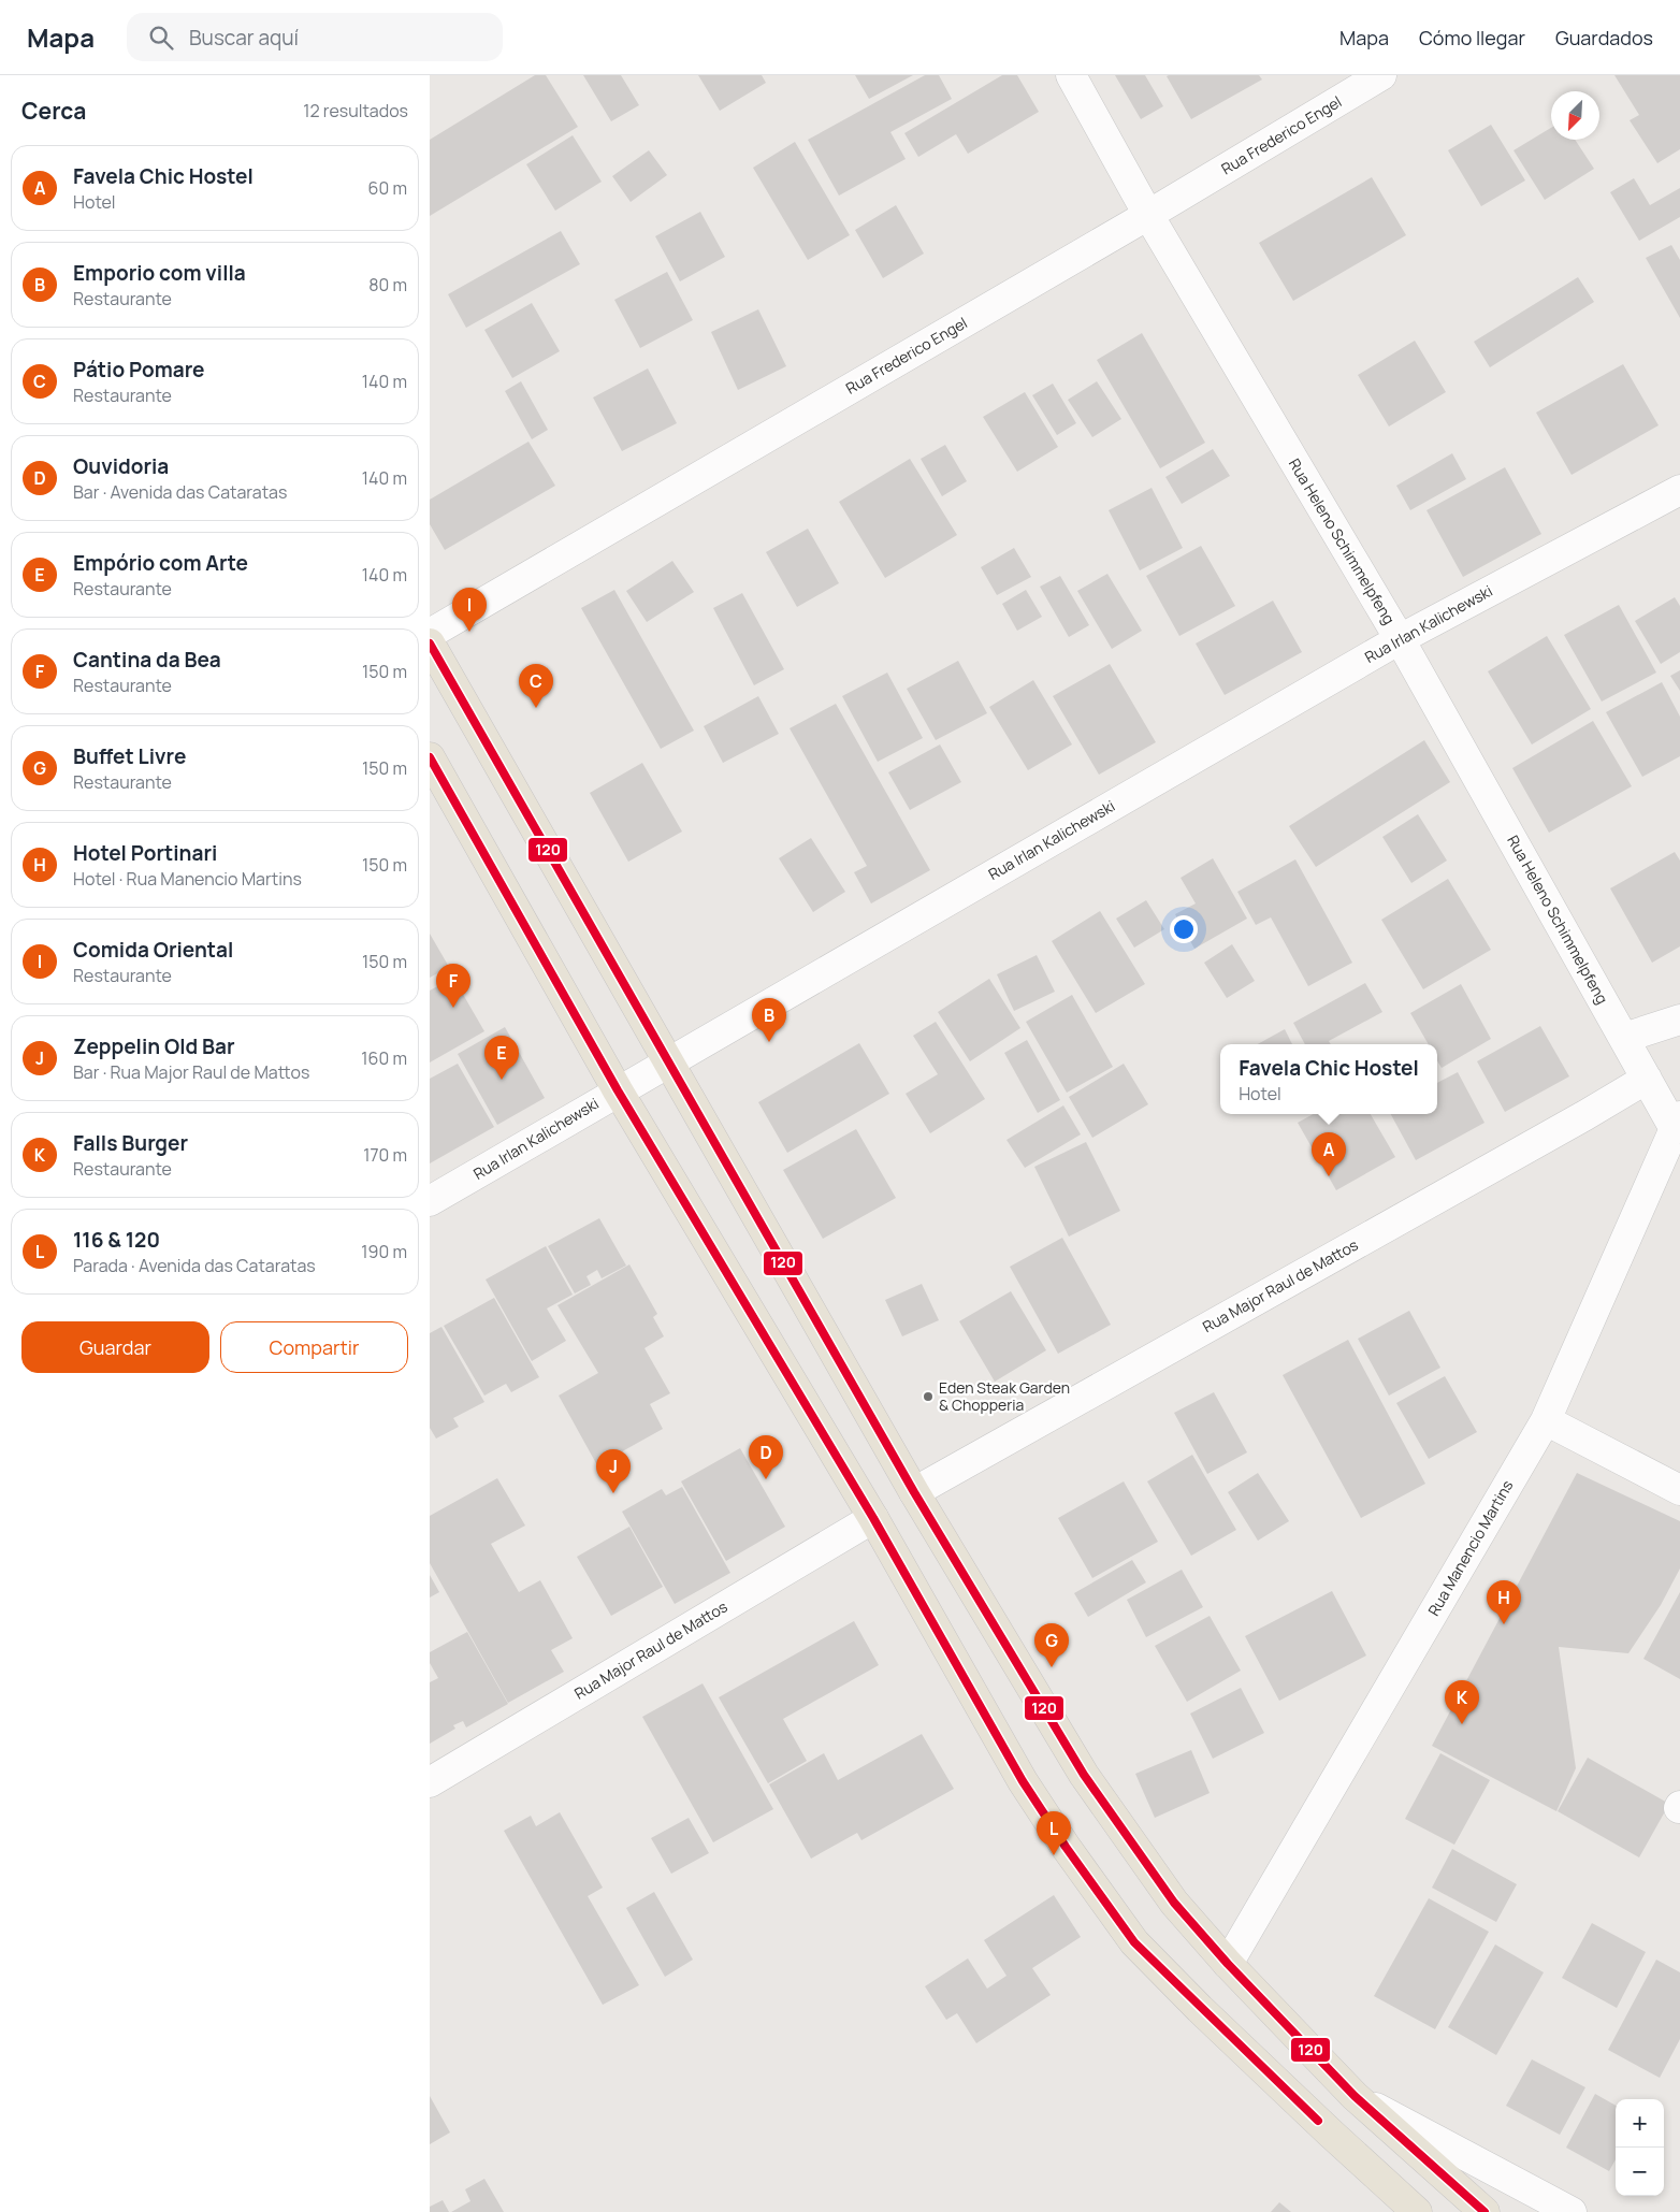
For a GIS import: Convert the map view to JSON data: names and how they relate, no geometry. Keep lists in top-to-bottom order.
{
  "streets": {
    "street": [
      "Rua Frederico Engel",
      "Rua Heleno Schimmelpfeng",
      "Rua Irlan Kalichewski",
      "Rua Major Raul de Mattos",
      "Rua Manencio Martins"
    ]
  },
  "crossings": [
    ["Rua Frederico Engel", "Rua Heleno Schimmelpfeng"],
    ["Rua Heleno Schimmelpfeng", "Rua Irlan Kalichewski"],
    ["Rua Heleno Schimmelpfeng", "Rua Major Raul de Mattos"],
    ["Rua Heleno Schimmelpfeng", "Rua Manencio Martins"]
  ],
  "places": ["Eden Steak Garden & Chopperia"],
  "lines": ["transit line 120"],
  "north": "bottom left",
  "page": {
    "header": "Mapa",
    "search": "Buscar aquí",
    "nav": ["Mapa", "Cómo llegar", "Guardados"],
    "heading": ["Cerca", "12 resultados"],
    "list": [
      {
        "mark": "A",
        "name": "Favela Chic Hostel",
        "note": "Hotel",
        "value": "60 m"
      },
      {
        "mark": "B",
        "name": "Emporio com villa",
        "note": "Restaurante",
        "value": "80 m"
      },
      {
        "mark": "C",
        "name": "Pátio Pomare",
        "note": "Restaurante",
        "value": "140 m"
      },
      {
        "mark": "D",
        "name": "Ouvidoria",
        "note": "Bar · Avenida das Cataratas",
        "value": "140 m"
      },
      {
        "mark": "E",
        "name": "Empório com Arte",
        "note": "Restaurante",
        "value": "140 m"
      },
      {
        "mark": "F",
        "name": "Cantina da Bea",
        "note": "Restaurante",
        "value": "150 m"
      },
      {
        "mark": "G",
        "name": "Buffet Livre",
        "note": "Restaurante",
        "value": "150 m"
      },
      {
        "mark": "H",
        "name": "Hotel Portinari",
        "note": "Hotel · Rua Manencio Martins",
        "value": "150 m"
      },
      {
        "mark": "I",
        "name": "Comida Oriental",
        "note": "Restaurante",
        "value": "150 m"
      },
      {
        "mark": "J",
        "name": "Zeppelin Old Bar",
        "note": "Bar · Rua Major Raul de Mattos",
        "value": "160 m"
      },
      {
        "mark": "K",
        "name": "Falls Burger",
        "note": "Restaurante",
        "value": "170 m"
      },
      {
        "mark": "L",
        "name": "116 & 120",
        "note": "Parada · Avenida das Cataratas",
        "value": "190 m"
      }
    ],
    "pins": [
      "I",
      "C",
      "F",
      "B",
      "E",
      "A",
      "D",
      "J",
      "H",
      "G",
      "K",
      "L"
    ],
    "popup": ["Favela Chic Hostel", "Hotel"],
    "buttons": ["Guardar", "Compartir"],
    "map_buttons": ["+", "−"]
  }
}
